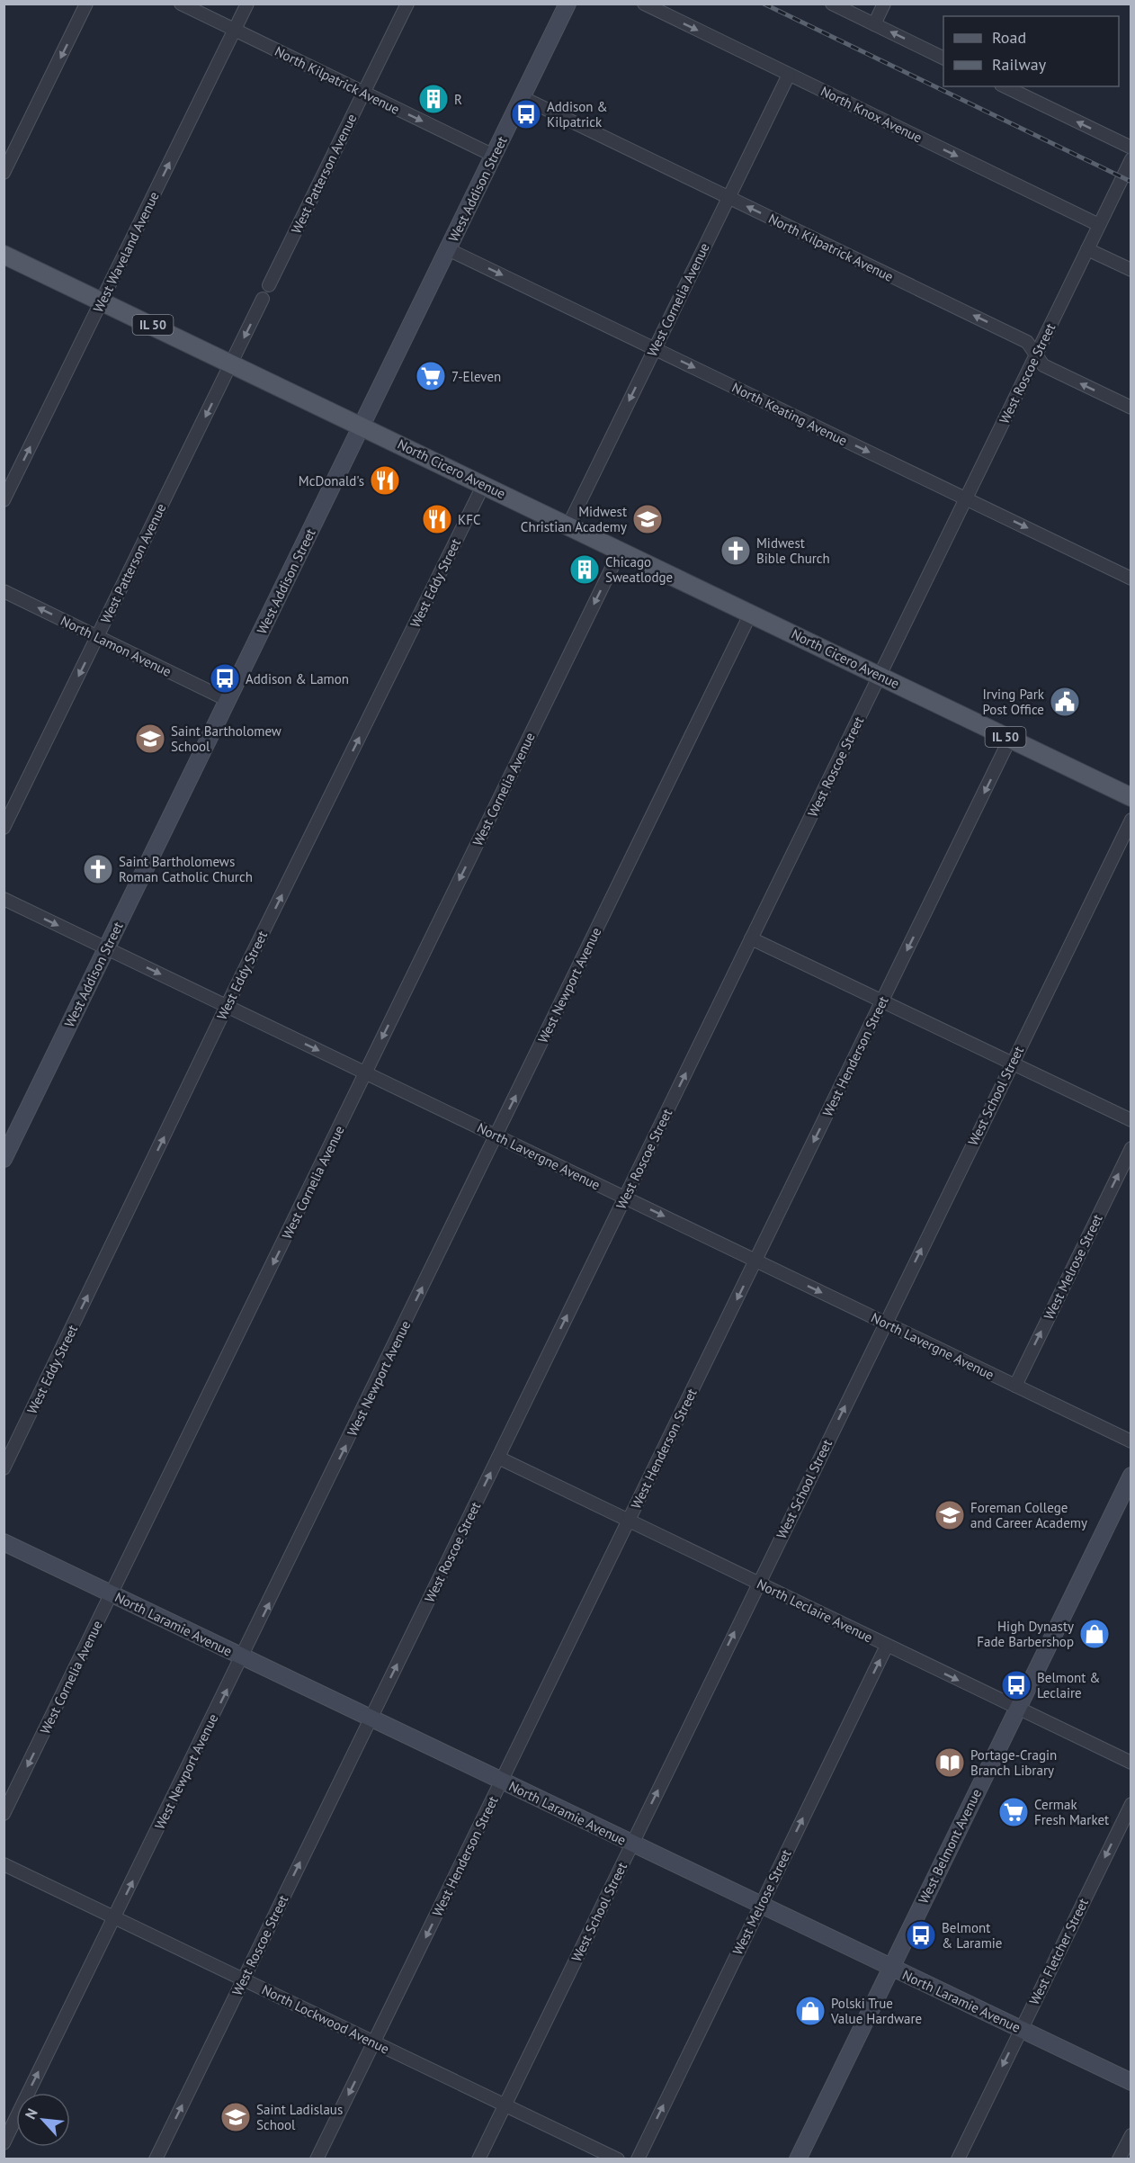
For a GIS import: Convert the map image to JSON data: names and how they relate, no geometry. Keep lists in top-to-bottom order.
{
  "streets": {
    "main road": ["IL 50", "North Cicero Avenue"],
    "street": [
      "North Kilpatrick Avenue",
      "North Knox Avenue",
      "West Patterson Avenue",
      "West Addison Street",
      "West Waveland Avenue",
      "West Cornelia Avenue",
      "West Roscoe Street",
      "North Keating Avenue",
      "West Eddy Street",
      "North Lamon Avenue",
      "West Newport Avenue",
      "West Henderson Street",
      "West School Street",
      "North Lavergne Avenue",
      "West Melrose Street",
      "North Leclaire Avenue",
      "North Laramie Avenue",
      "West Belmont Avenue",
      "West Fletcher Street",
      "North Lockwood Avenue"
    ]
  },
  "crossings": [
    ["North Kilpatrick Avenue", "West Patterson Avenue"],
    ["North Kilpatrick Avenue", "West Addison Street"],
    ["North Kilpatrick Avenue", "West Waveland Avenue"],
    ["North Kilpatrick Avenue", "West Cornelia Avenue"],
    ["North Kilpatrick Avenue", "West Roscoe Street"],
    ["North Knox Avenue", "West Cornelia Avenue"],
    ["North Knox Avenue", "West Roscoe Street"],
    ["West Patterson Avenue", "North Cicero Avenue"],
    ["West Patterson Avenue", "North Lamon Avenue"],
    ["West Addison Street", "North Keating Avenue"],
    ["West Addison Street", "North Cicero Avenue"],
    ["West Addison Street", "North Lamon Avenue"],
    ["West Addison Street", "North Lavergne Avenue"],
    ["West Waveland Avenue", "North Cicero Avenue"],
    ["West Cornelia Avenue", "North Keating Avenue"],
    ["West Cornelia Avenue", "North Cicero Avenue"],
    ["West Cornelia Avenue", "North Lavergne Avenue"],
    ["West Cornelia Avenue", "North Laramie Avenue"],
    ["West Roscoe Street", "North Keating Avenue"],
    ["West Roscoe Street", "North Cicero Avenue"],
    ["West Roscoe Street", "North Lavergne Avenue"],
    ["West Roscoe Street", "North Leclaire Avenue"],
    ["West Roscoe Street", "North Laramie Avenue"],
    ["West Roscoe Street", "North Lockwood Avenue"],
    ["North Cicero Avenue", "West Eddy Street"],
    ["North Cicero Avenue", "West Newport Avenue"],
    ["North Cicero Avenue", "West Henderson Street"],
    ["West Eddy Street", "North Lavergne Avenue"],
    ["West Newport Avenue", "North Lavergne Avenue"],
    ["West Newport Avenue", "North Laramie Avenue"],
    ["West Newport Avenue", "North Lockwood Avenue"],
    ["West Henderson Street", "North Lavergne Avenue"],
    ["West Henderson Street", "North Leclaire Avenue"],
    ["West Henderson Street", "North Laramie Avenue"],
    ["West Henderson Street", "North Lockwood Avenue"],
    ["West School Street", "North Lavergne Avenue"],
    ["West School Street", "North Leclaire Avenue"],
    ["West School Street", "North Laramie Avenue"],
    ["West School Street", "North Lockwood Avenue"],
    ["North Lavergne Avenue", "West Melrose Street"],
    ["West Melrose Street", "North Leclaire Avenue"],
    ["West Melrose Street", "North Laramie Avenue"],
    ["North Leclaire Avenue", "West Belmont Avenue"],
    ["North Laramie Avenue", "West Belmont Avenue"],
    ["North Laramie Avenue", "West Fletcher Street"]
  ],
  "one_way": [
    "West Patterson Avenue",
    "West Waveland Avenue",
    "West Cornelia Avenue",
    "West Roscoe Street",
    "North Keating Avenue",
    "West Eddy Street",
    "North Lamon Avenue",
    "West Newport Avenue",
    "West Henderson Street",
    "West School Street",
    "North Lavergne Avenue",
    "West Melrose Street",
    "West Fletcher Street"
  ],
  "places": {
    "building": ["R", "Chicago Sweatlodge"],
    "bus stop": [
      "Addison & Kilpatrick",
      "Addison & Lamon",
      "Belmont & Leclaire",
      "Belmont & Laramie"
    ],
    "supermarket": ["7-Eleven", "Cermak Fresh Market"],
    "restaurant": ["McDonald's", "KFC"],
    "school or university": [
      "Midwest Christian Academy",
      "Saint Bartholomew School",
      "Foreman College and Career Academy",
      "Saint Ladislaus School"
    ],
    "church": ["Midwest Bible Church", "Saint Bartholomews Roman Catholic Church"],
    "public building": ["Irving Park Post Office"],
    "shop": ["High Dynasty Fade Barbershop", "Polski True Value Hardware"],
    "library": ["Portage-Cragin Branch Library"]
  },
  "legend": ["Road", "Railway"],
  "north": "top left"
}
